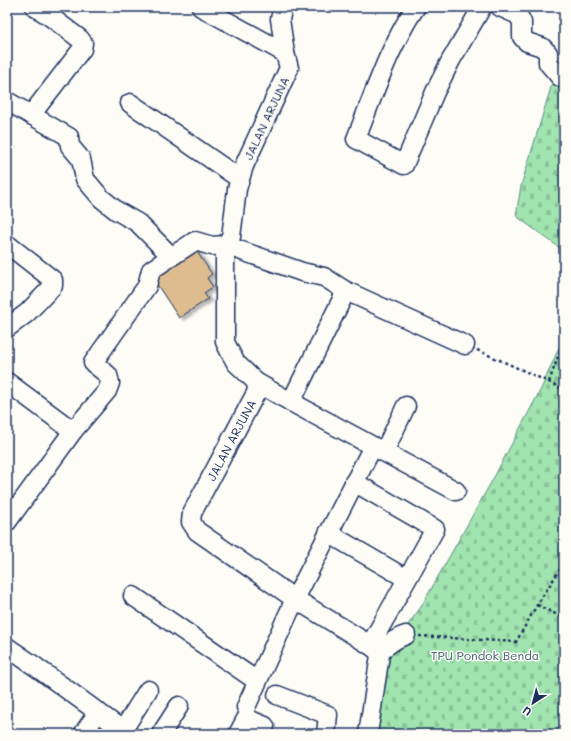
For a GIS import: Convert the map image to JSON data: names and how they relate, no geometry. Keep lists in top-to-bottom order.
{
  "streets": {
    "street": ["JALAN ARJUNA"]
  },
  "parks": ["TPU Pondok Benda"],
  "north": "bottom left"
}
